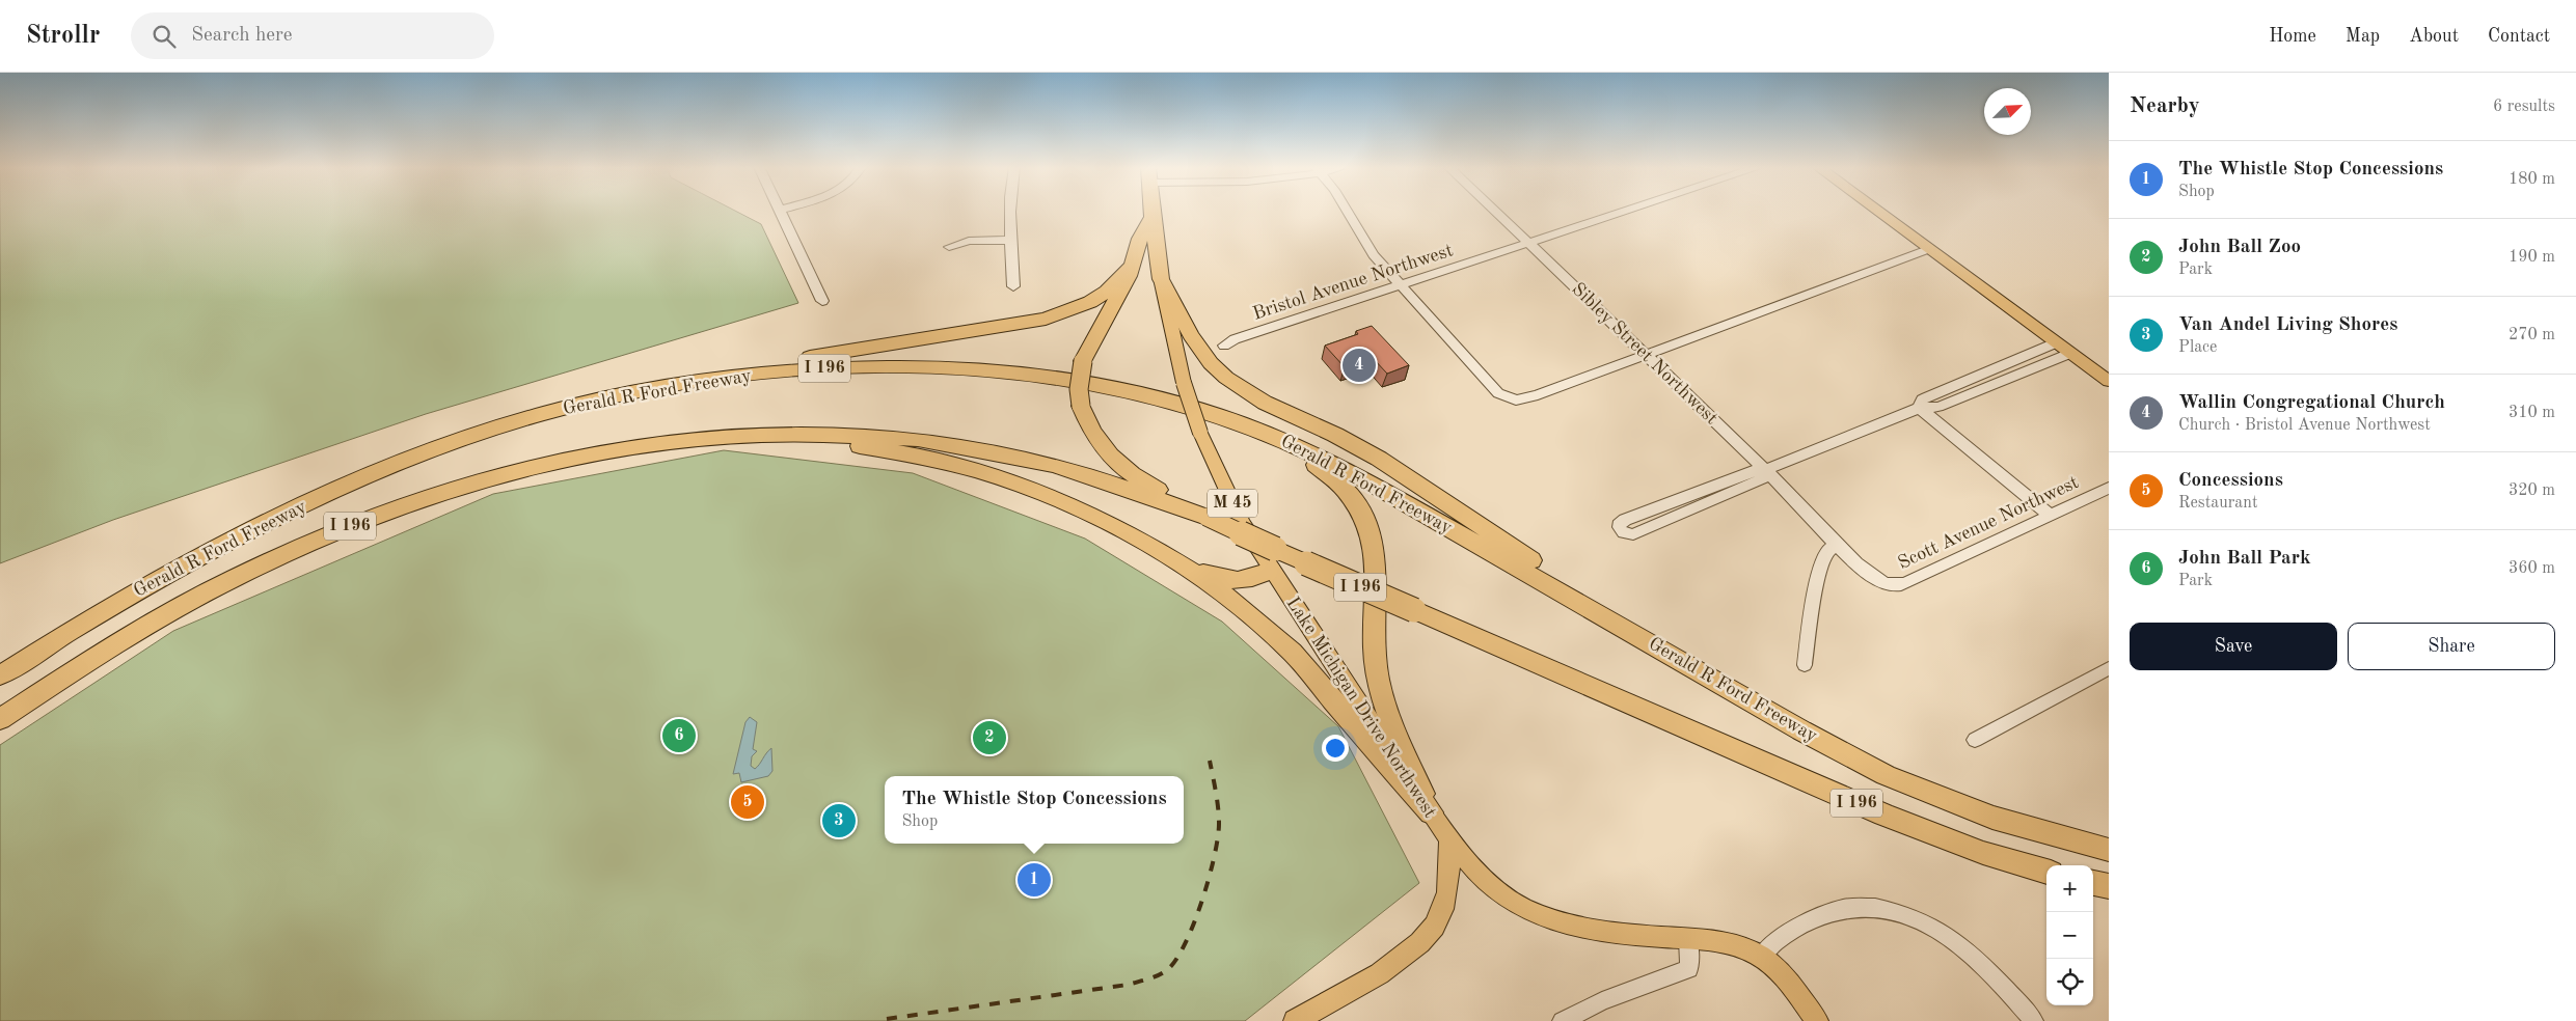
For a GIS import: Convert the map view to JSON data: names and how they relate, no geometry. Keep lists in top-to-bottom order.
{
  "streets": {
    "highway": [
      "I 196",
      "Gerald R Ford Freeway",
      "M 45",
      "Lake Michigan Drive Northwest"
    ],
    "street": ["Bristol Avenue Northwest", "Sibley Street Northwest", "Scott Avenue Northwest"]
  },
  "crossings": [
    ["Bristol Avenue Northwest", "Sibley Street Northwest"],
    ["Sibley Street Northwest", "Scott Avenue Northwest"]
  ],
  "north": "top right",
  "page": {
    "header": "Strollr",
    "search": "Search here",
    "nav": [
      "Home",
      "Map",
      "About",
      "Contact"
    ],
    "heading": ["Nearby", "6 results"],
    "list": [
      {
        "mark": "1",
        "name": "The Whistle Stop Concessions",
        "note": "Shop",
        "value": "180 m"
      },
      {
        "mark": "2",
        "name": "John Ball Zoo",
        "note": "Park",
        "value": "190 m"
      },
      {
        "mark": "3",
        "name": "Van Andel Living Shores",
        "note": "Place",
        "value": "270 m"
      },
      {
        "mark": "4",
        "name": "Wallin Congregational Church",
        "note": "Church · Bristol Avenue Northwest",
        "value": "310 m"
      },
      {
        "mark": "5",
        "name": "Concessions",
        "note": "Restaurant",
        "value": "320 m"
      },
      {
        "mark": "6",
        "name": "John Ball Park",
        "note": "Park",
        "value": "360 m"
      }
    ],
    "pins": [
      "4",
      "6",
      "2",
      "5",
      "3",
      "1"
    ],
    "buttons": ["Save", "Share"],
    "popup": ["The Whistle Stop Concessions", "Shop"],
    "map_buttons": ["+", "−"]
  }
}
